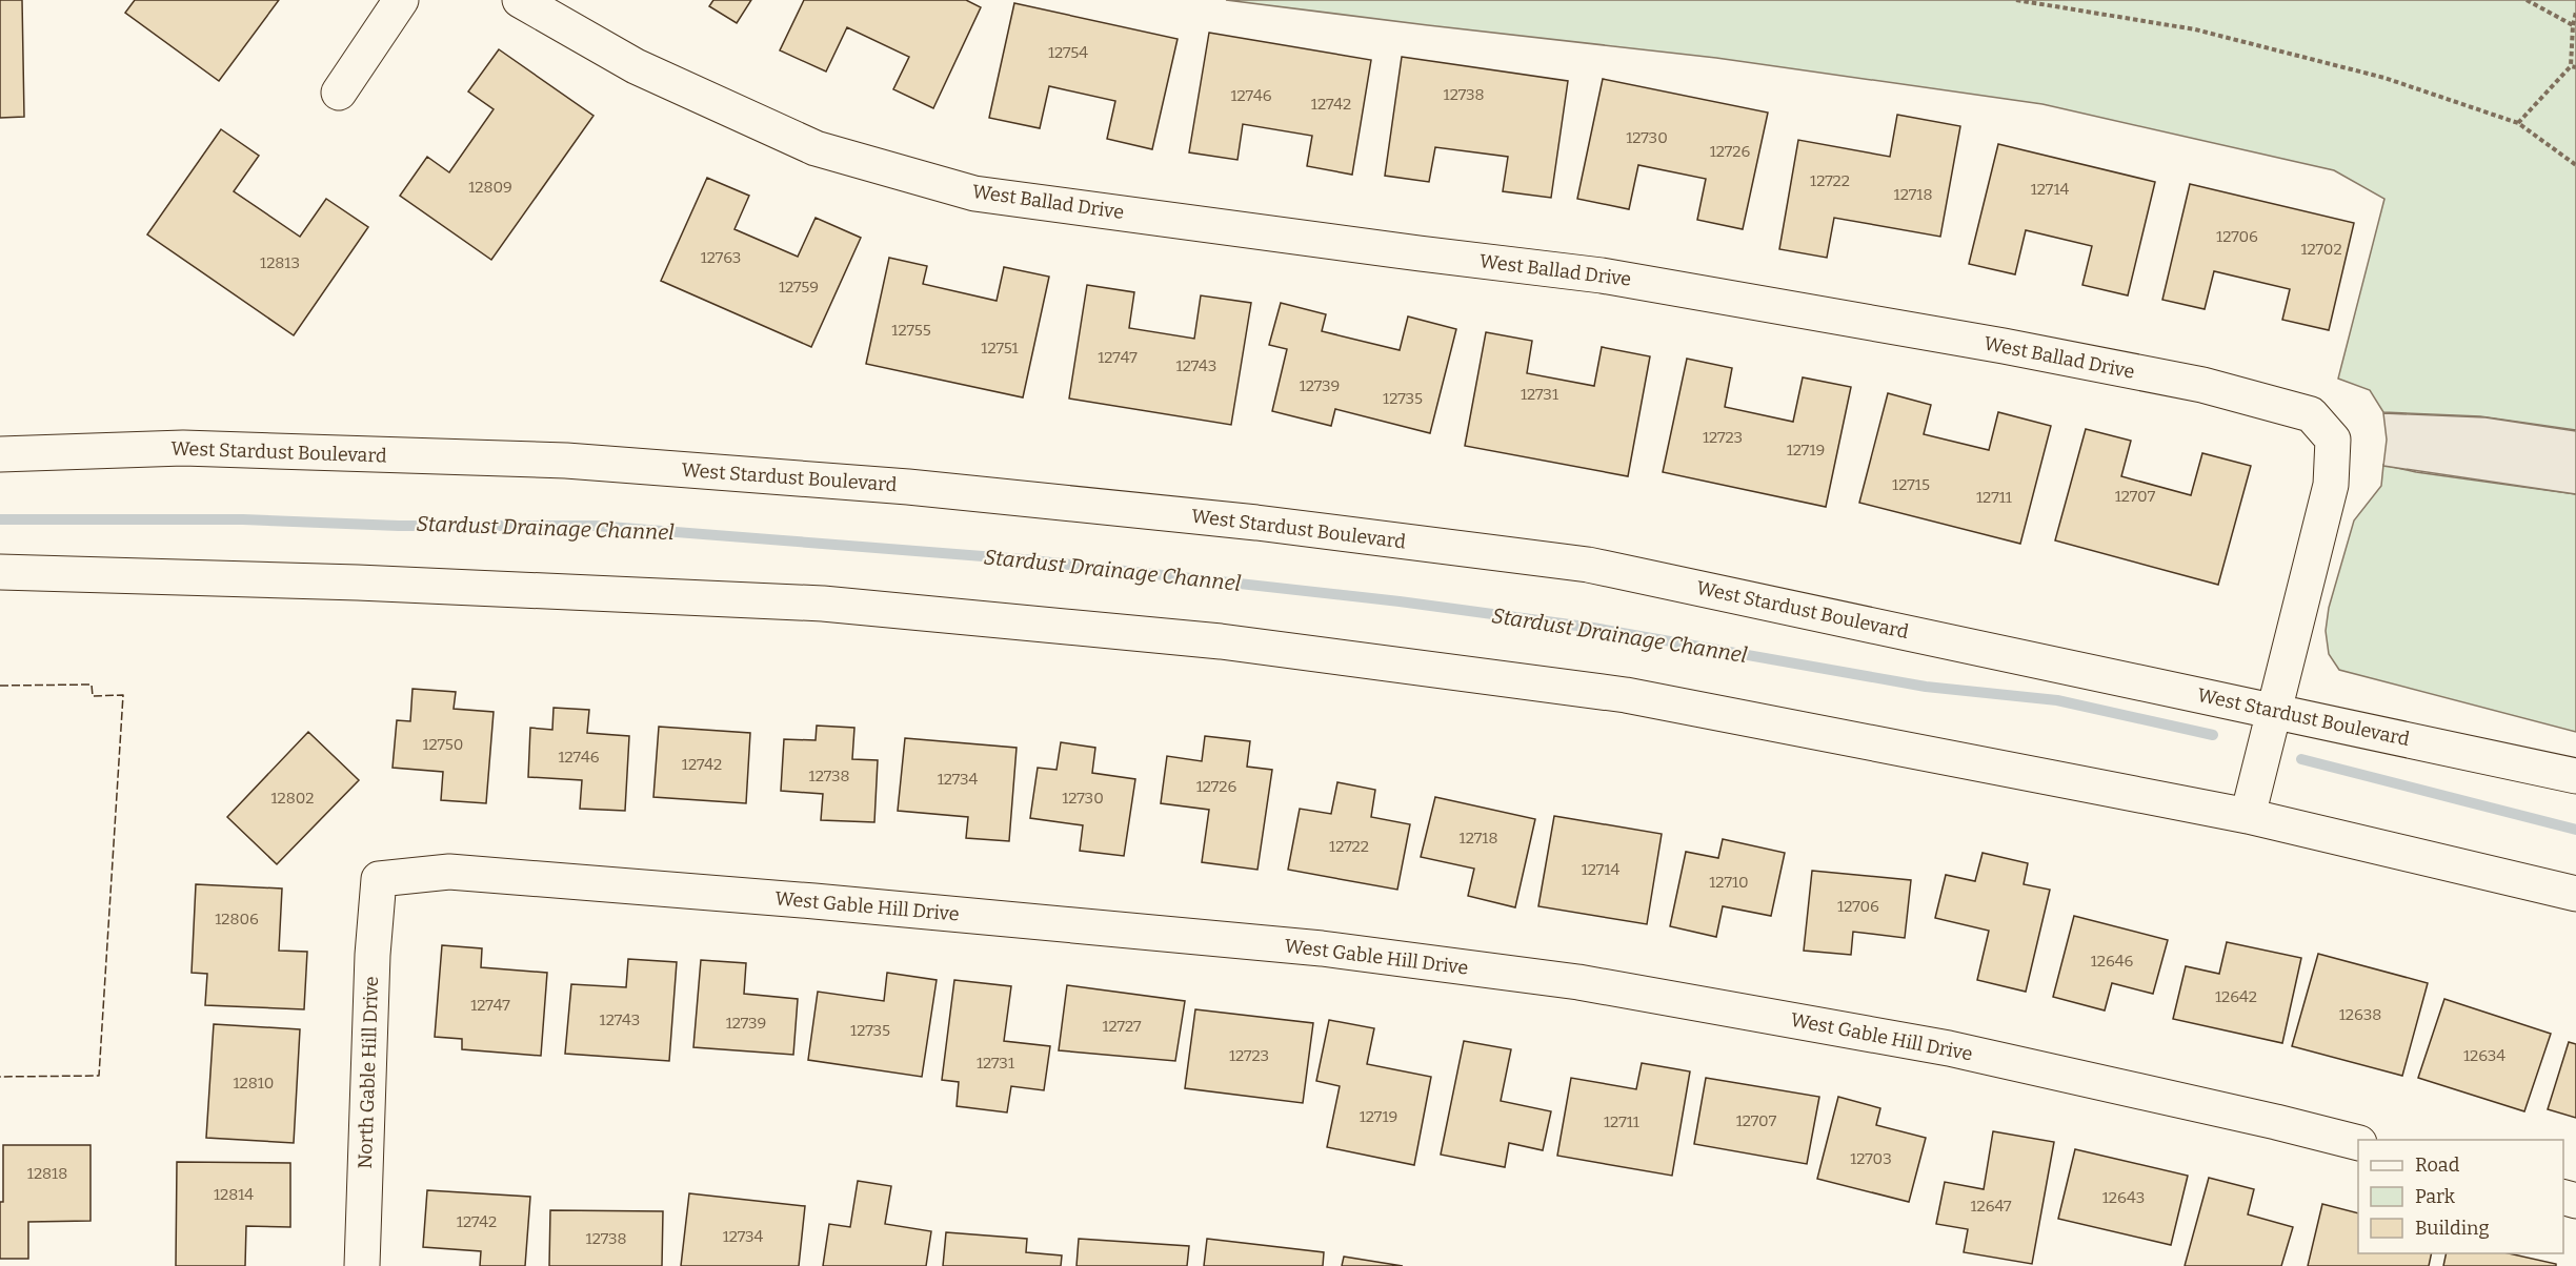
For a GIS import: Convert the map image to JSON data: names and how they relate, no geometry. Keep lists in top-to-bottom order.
{
  "streets": {
    "street": [
      "West Ballad Drive",
      "West Stardust Boulevard",
      "West Gable Hill Drive",
      "North Gable Hill Drive"
    ]
  },
  "crossings": [
    ["West Ballad Drive", "West Stardust Boulevard"],
    ["West Gable Hill Drive", "North Gable Hill Drive"]
  ],
  "water": ["Stardust Drainage Channel"],
  "house_numbers": [
    "12754",
    "12738",
    "12746",
    "12742",
    "12730",
    "12726",
    "12722",
    "12809",
    "12714",
    "12718",
    "12706",
    "12702",
    "12763",
    "12813",
    "12759",
    "12755",
    "12751",
    "12747",
    "12743",
    "12739",
    "12731",
    "12735",
    "12723",
    "12719",
    "12715",
    "12707",
    "12711",
    "12750",
    "12746",
    "12742",
    "12738",
    "12734",
    "12726",
    "12802",
    "12730",
    "12718",
    "12722",
    "12714",
    "12710",
    "12706",
    "12806",
    "12646",
    "12642",
    "12747",
    "12638",
    "12743",
    "12739",
    "12727",
    "12735",
    "12723",
    "12634",
    "12731",
    "12810",
    "12719",
    "12707",
    "12711",
    "12703",
    "12818",
    "12814",
    "12643",
    "12647",
    "12742",
    "12734",
    "12738"
  ],
  "legend": ["Road", "Park", "Building"]
}
